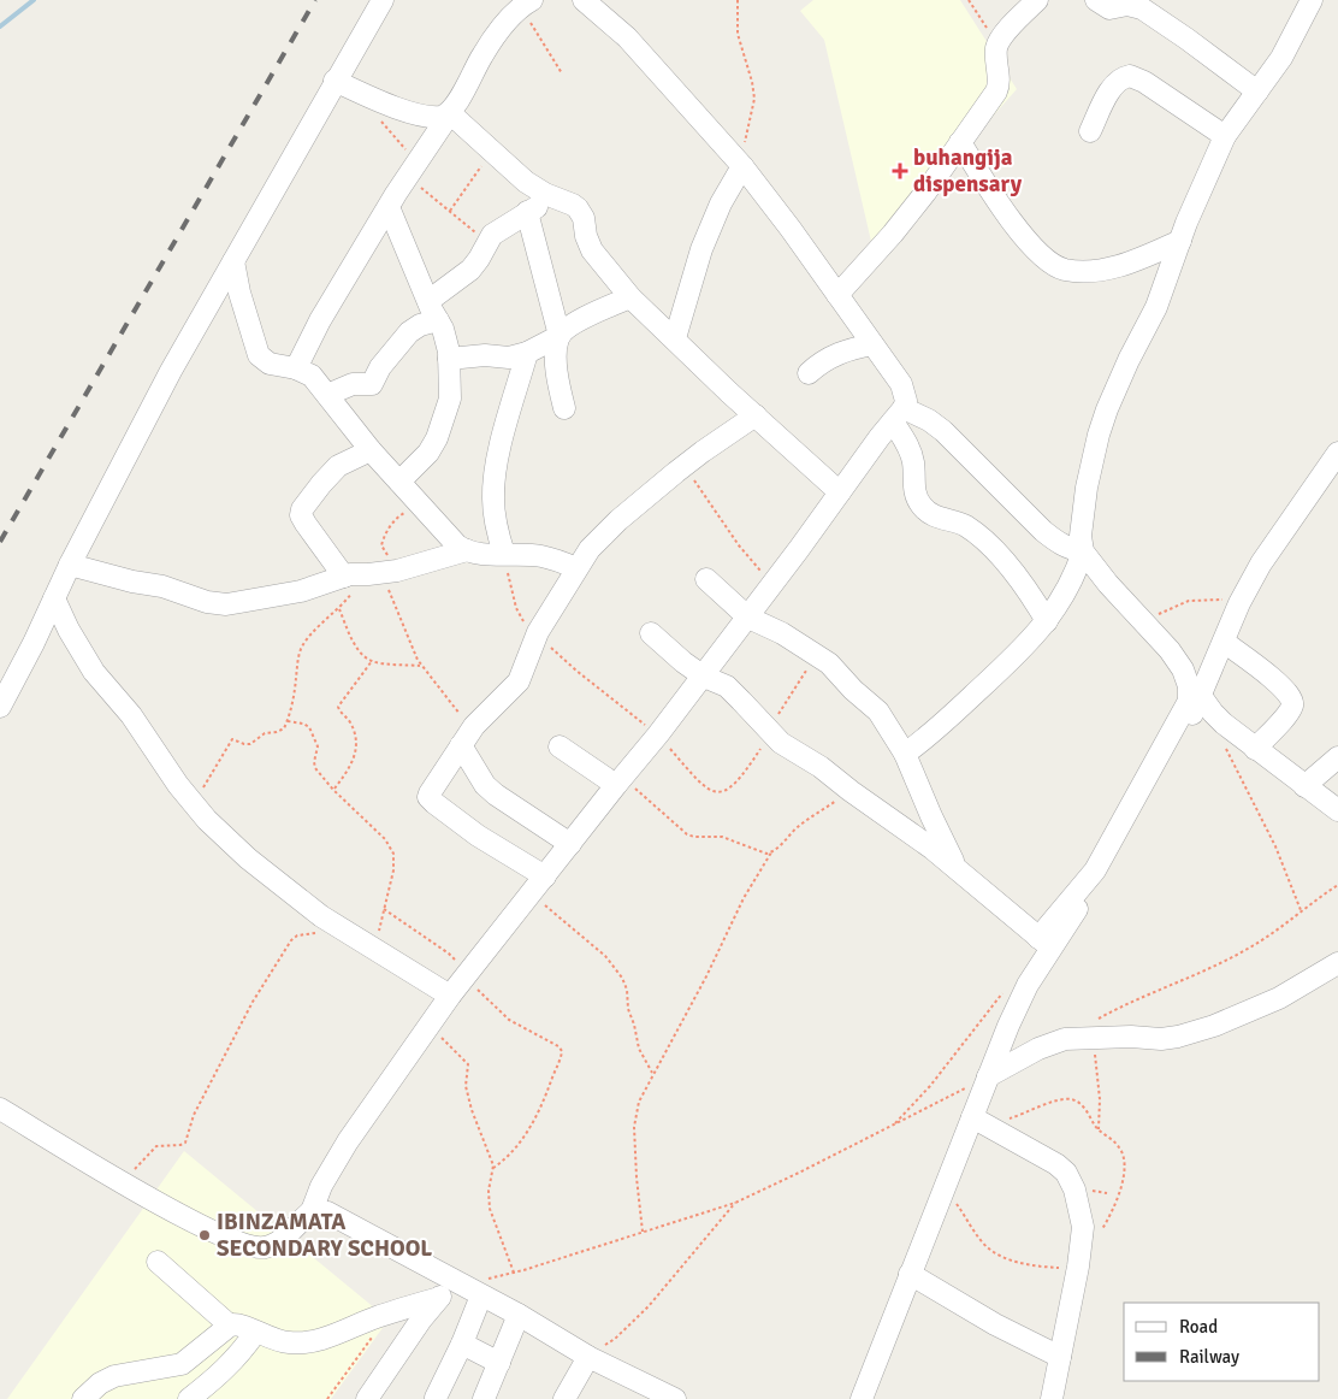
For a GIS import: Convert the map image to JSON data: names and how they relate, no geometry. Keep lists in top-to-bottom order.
{
  "places": {
    "health": ["buhangija dispensary"],
    "other": ["IBINZAMATA SECONDARY SCHOOL"]
  },
  "legend": ["Road", "Railway"]
}
